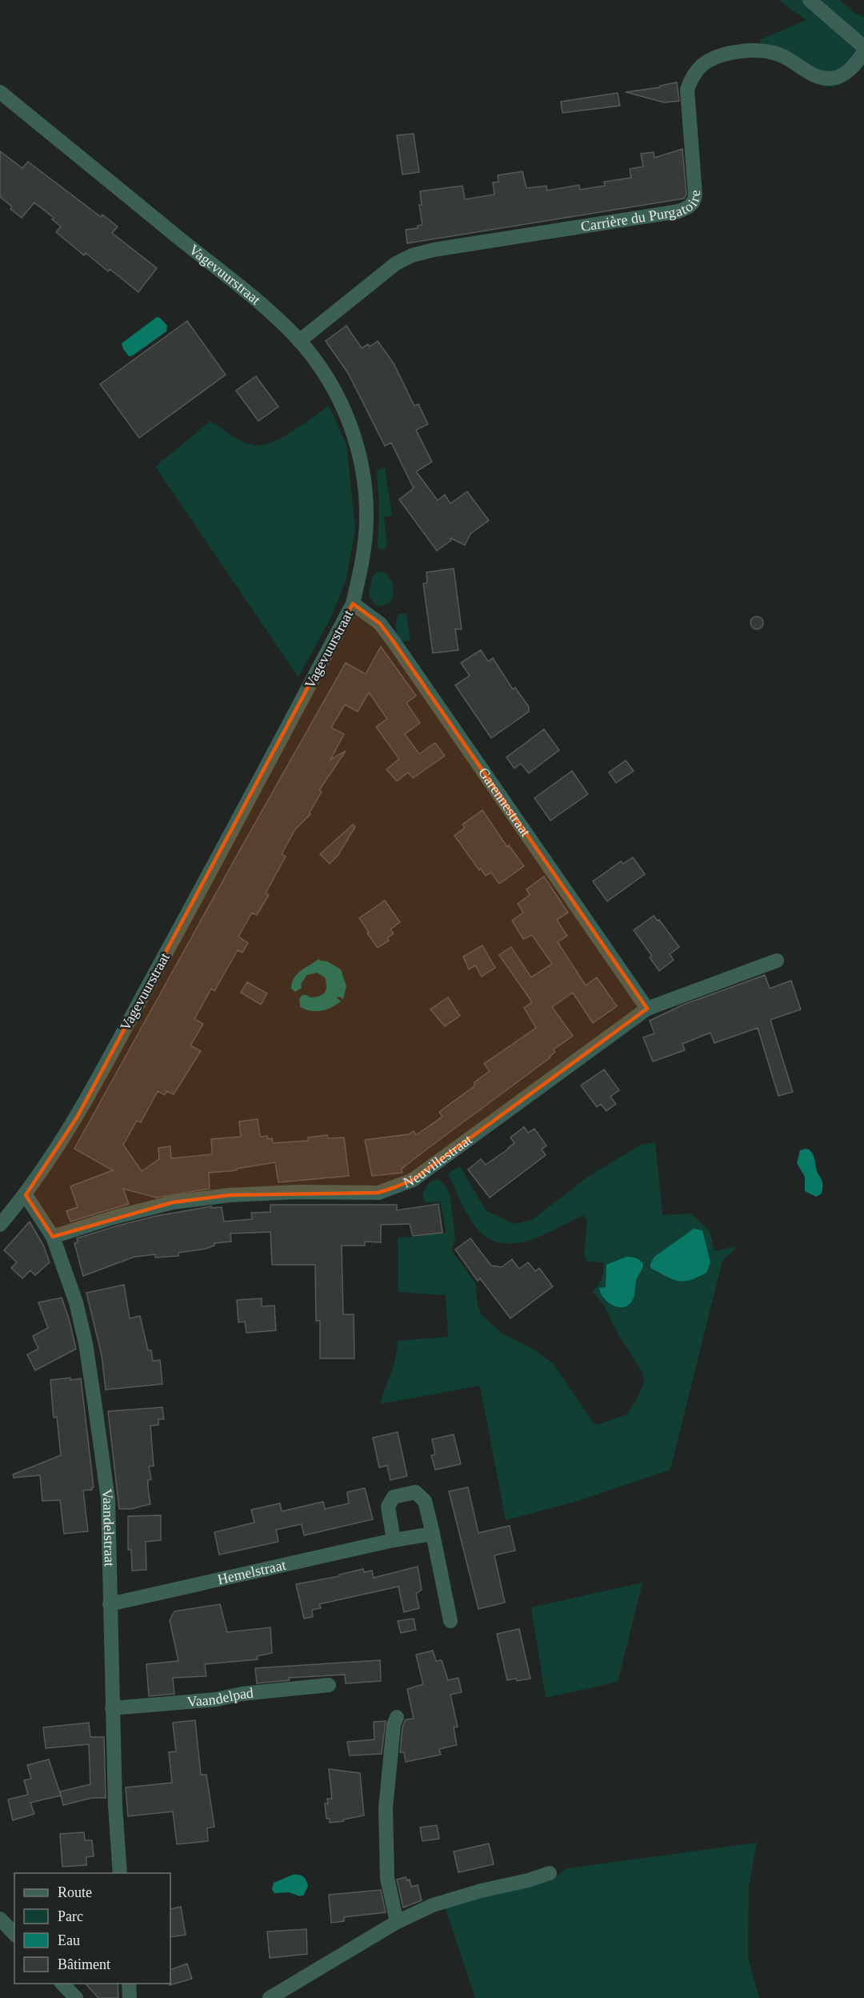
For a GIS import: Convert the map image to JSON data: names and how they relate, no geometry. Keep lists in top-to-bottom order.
{
  "streets": {
    "street": [
      "Carrière du Purgatoire",
      "Vagevuurstraat",
      "Garennestraat",
      "Neuvillestraat",
      "Vaandelstraat",
      "Hemelstraat",
      "Vaandelpad"
    ]
  },
  "crossings": [
    ["Carrière du Purgatoire", "Vagevuurstraat"],
    ["Vagevuurstraat", "Garennestraat"],
    ["Vagevuurstraat", "Vaandelstraat"],
    ["Garennestraat", "Neuvillestraat"],
    ["Neuvillestraat", "Vaandelstraat"],
    ["Vaandelstraat", "Hemelstraat"],
    ["Vaandelstraat", "Vaandelpad"]
  ],
  "legend": [
    "Route",
    "Parc",
    "Eau",
    "Bâtiment"
  ]
}
